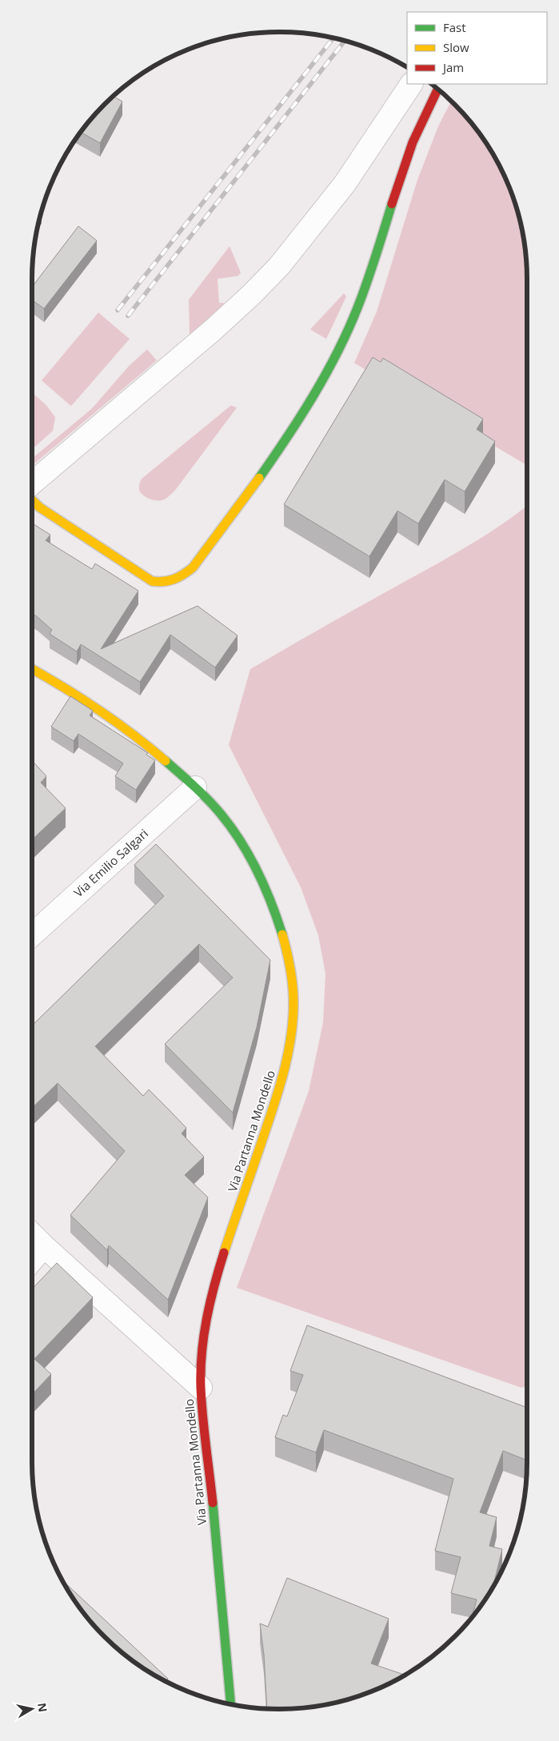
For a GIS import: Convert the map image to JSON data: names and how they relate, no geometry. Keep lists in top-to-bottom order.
{
  "streets": {
    "street": ["Via Emilio Salgari", "Via Partanna Mondello"]
  },
  "crossings": [
    ["Via Emilio Salgari", "Via Partanna Mondello"]
  ],
  "legend": ["Fast", "Slow", "Jam"],
  "north": "right"
}
